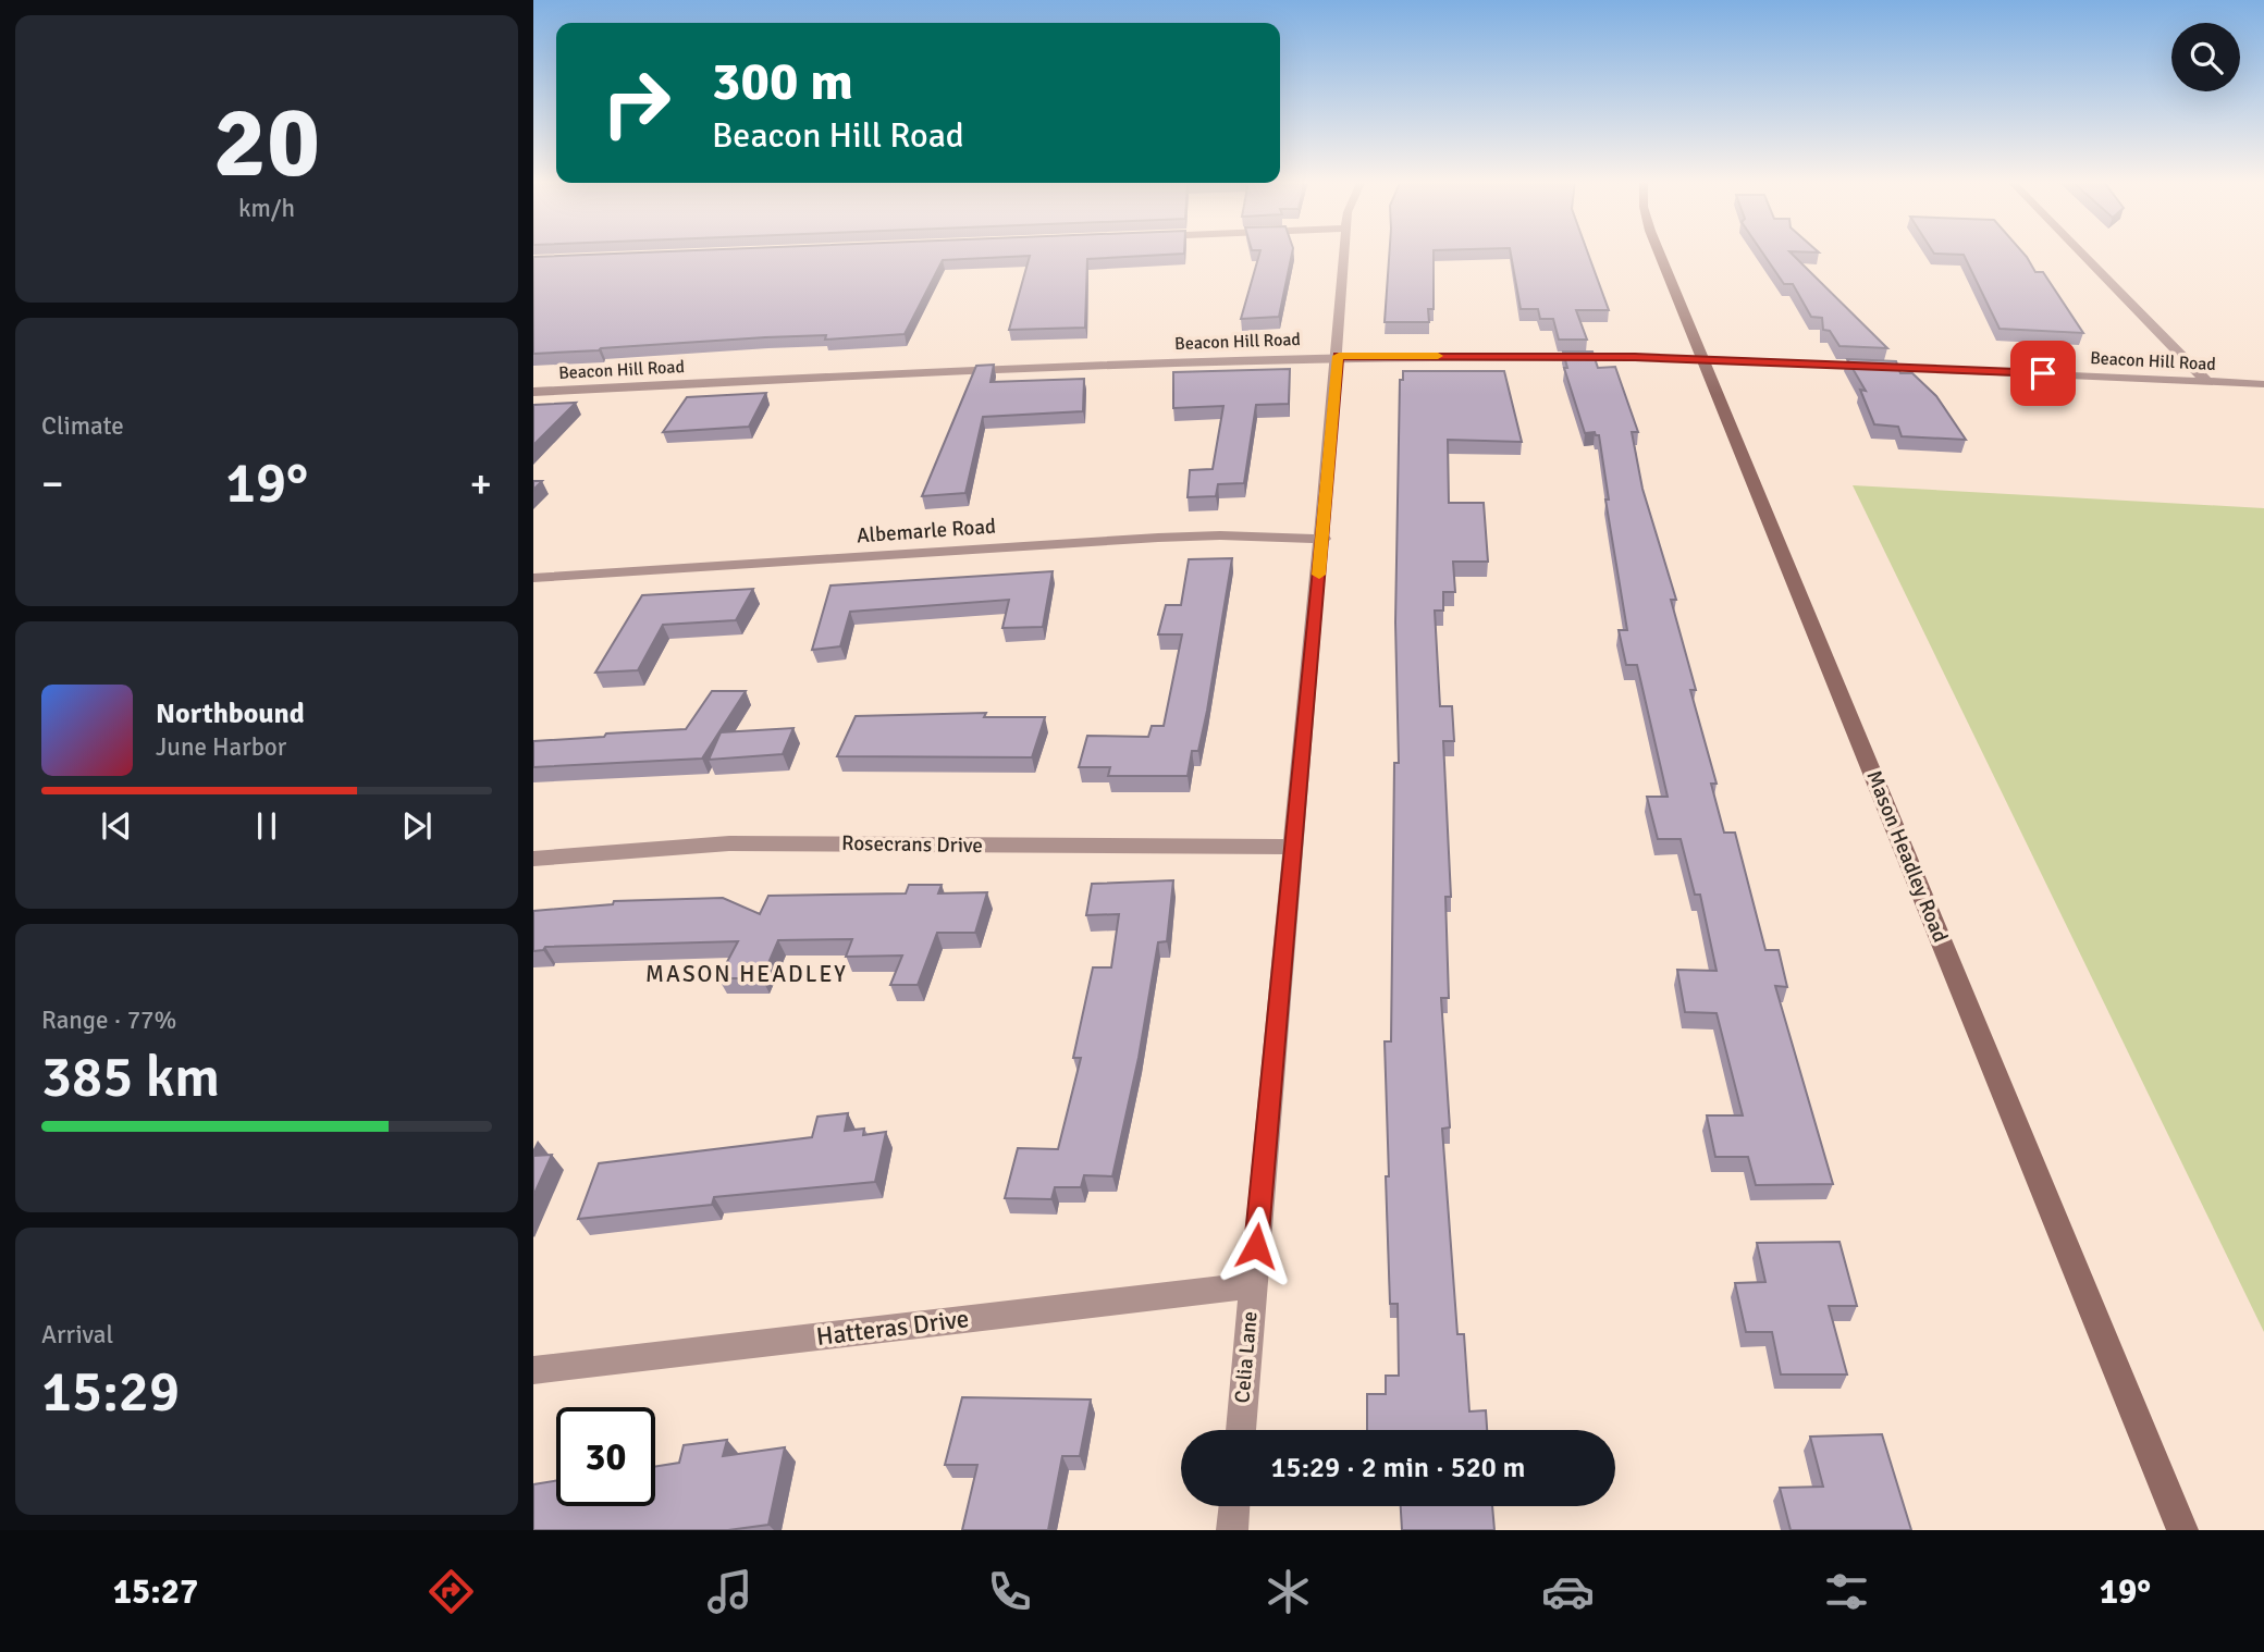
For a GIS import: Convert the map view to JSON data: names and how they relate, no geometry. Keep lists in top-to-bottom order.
{
  "streets": {
    "main road": ["Mason Headley Road"],
    "street": [
      "Beacon Hill Road",
      "Albemarle Road",
      "Rosecrans Drive",
      "Hatteras Drive",
      "Celia Lane"
    ]
  },
  "crossings": [
    ["Beacon Hill Road", "Mason Headley Road"],
    ["Beacon Hill Road", "Celia Lane"],
    ["Albemarle Road", "Celia Lane"],
    ["Rosecrans Drive", "Celia Lane"],
    ["Hatteras Drive", "Celia Lane"]
  ],
  "districts": ["MASON HEADLEY"],
  "page": {
    "tile": [
      ["20", "km/h"],
      "Climate",
      ["Range · 77%", "385 km"],
      ["Arrival", "15:29"]
    ],
    "turn": ["300 m", "Beacon Hill Road"],
    "heat": ["−", "19°", "+"],
    "song": ["Northbound", "June Harbor"],
    "limit": "30",
    "trip": "15:29 · 2 min · 520 m",
    "tabs": ["15:27", "19°"]
  }
}
